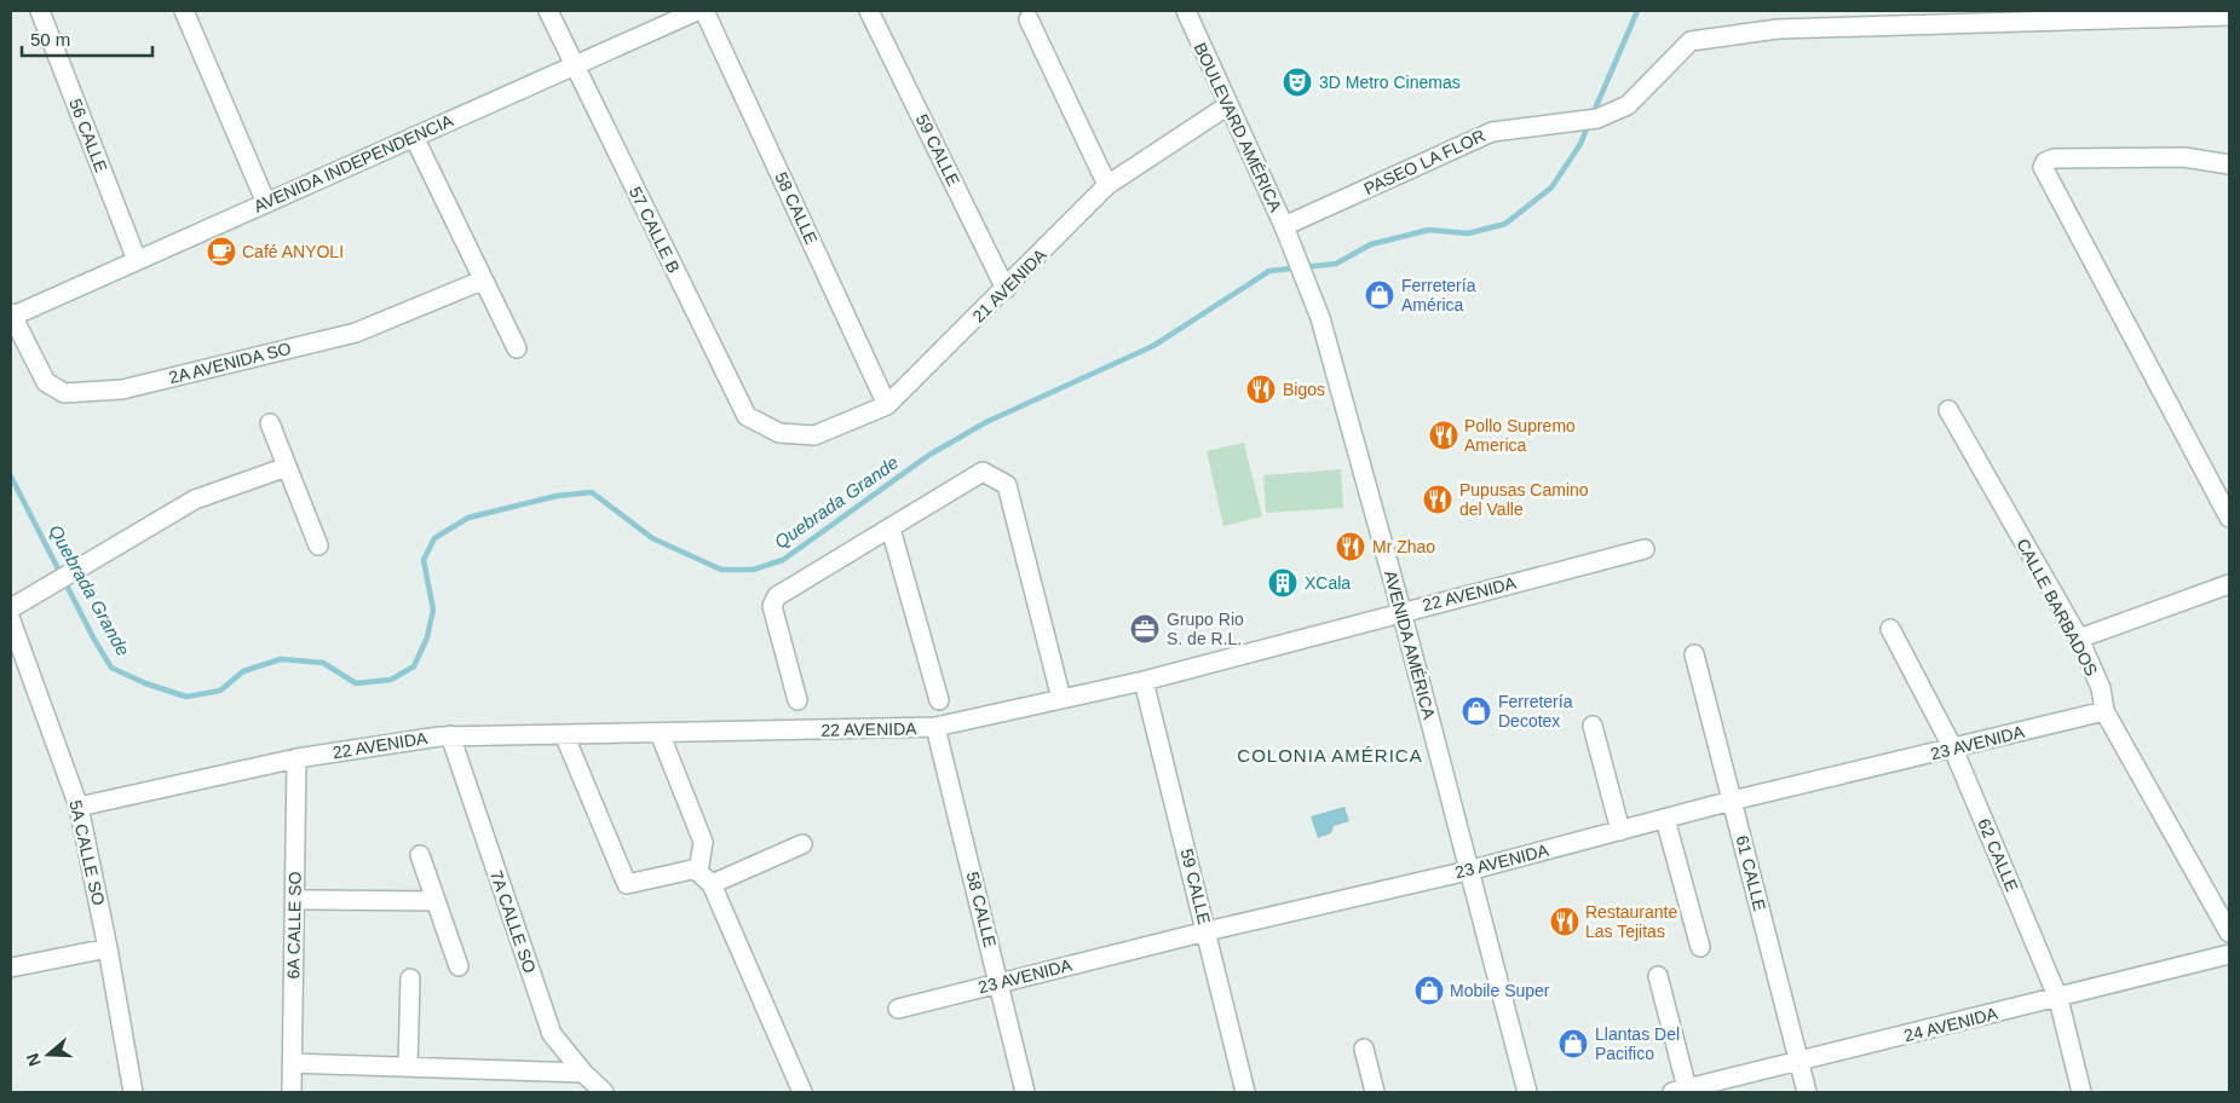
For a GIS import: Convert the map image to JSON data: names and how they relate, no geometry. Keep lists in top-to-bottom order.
{
  "streets": {
    "street": [
      "BOULEVARD AMÉRICA",
      "56 CALLE",
      "59 CALLE",
      "PASEO LA FLOR",
      "AVENIDA INDEPENDENCIA",
      "58 CALLE",
      "57 CALLE B",
      "21 AVENIDA",
      "2A AVENIDA SO",
      "22 AVENIDA",
      "CALLE BARBADOS",
      "AVENIDA AMÉRICA",
      "23 AVENIDA",
      "5A CALLE SO",
      "62 CALLE",
      "61 CALLE",
      "7A CALLE SO",
      "6A CALLE SO",
      "24 AVENIDA"
    ]
  },
  "crossings": [
    ["BOULEVARD AMÉRICA", "PASEO LA FLOR"],
    ["BOULEVARD AMÉRICA", "21 AVENIDA"],
    ["BOULEVARD AMÉRICA", "AVENIDA AMÉRICA"],
    ["56 CALLE", "AVENIDA INDEPENDENCIA"],
    ["59 CALLE", "21 AVENIDA"],
    ["59 CALLE", "22 AVENIDA"],
    ["59 CALLE", "23 AVENIDA"],
    ["PASEO LA FLOR", "AVENIDA AMÉRICA"],
    ["AVENIDA INDEPENDENCIA", "57 CALLE B"],
    ["AVENIDA INDEPENDENCIA", "2A AVENIDA SO"],
    ["58 CALLE", "21 AVENIDA"],
    ["58 CALLE", "22 AVENIDA"],
    ["58 CALLE", "23 AVENIDA"],
    ["57 CALLE B", "21 AVENIDA"],
    ["22 AVENIDA", "AVENIDA AMÉRICA"],
    ["22 AVENIDA", "5A CALLE SO"],
    ["22 AVENIDA", "7A CALLE SO"],
    ["22 AVENIDA", "6A CALLE SO"],
    ["CALLE BARBADOS", "23 AVENIDA"],
    ["AVENIDA AMÉRICA", "23 AVENIDA"],
    ["23 AVENIDA", "62 CALLE"],
    ["23 AVENIDA", "61 CALLE"],
    ["62 CALLE", "24 AVENIDA"],
    ["61 CALLE", "24 AVENIDA"]
  ],
  "districts": ["COLONIA AMÉRICA"],
  "water": ["Quebrada Grande"],
  "places": {
    "theatre": ["3D Metro Cinemas"],
    "cafe": ["Café ANYOLI"],
    "shop": [
      "Ferretería América",
      "Ferretería Decotex",
      "Mobile Super",
      "Llantas Del Pacifico"
    ],
    "restaurant": [
      "Bigos",
      "Pollo Supremo America",
      "Pupusas Camino del Valle",
      "Mr Zhao",
      "Restaurante Las Tejitas"
    ],
    "building": ["XCala"],
    "office": ["Grupo Rio S. de R.L."]
  },
  "scale_bar": "50 m",
  "north": "left"
}
